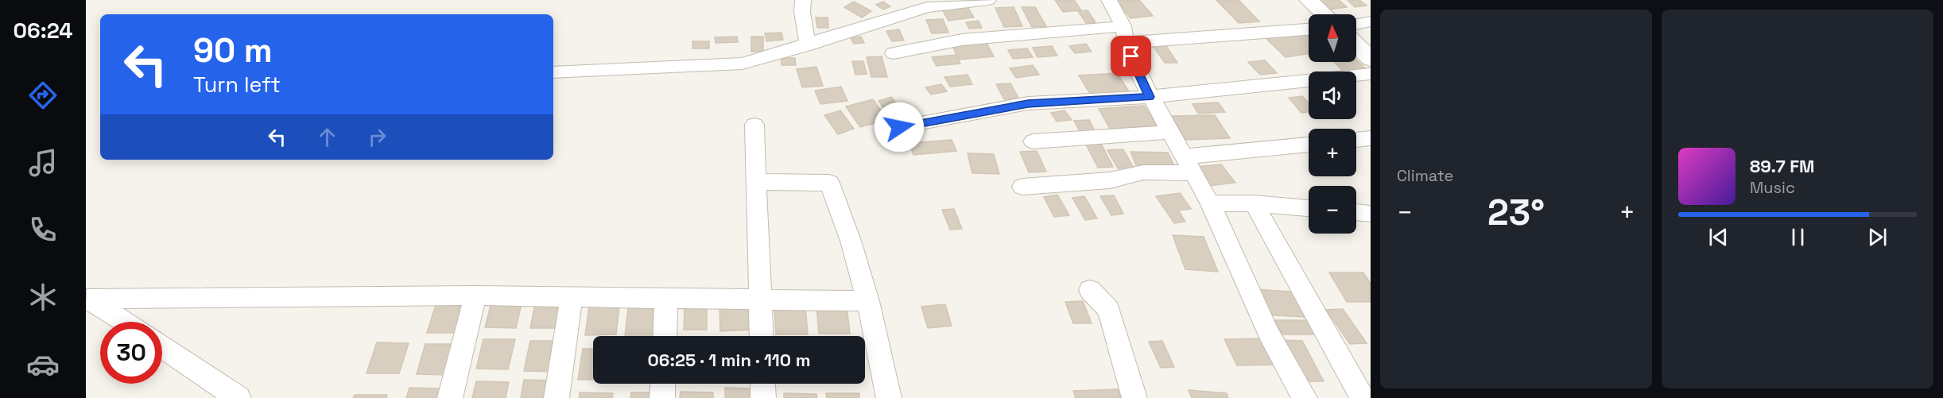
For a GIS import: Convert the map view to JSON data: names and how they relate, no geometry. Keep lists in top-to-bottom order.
{
  "north": "top",
  "page": {
    "tabs": "06:24",
    "tile": "Climate",
    "map_buttons": ["+", "−"],
    "turn": ["90 m", "Turn left"],
    "song": ["89.7 FM", "Music"],
    "heat": ["−", "23°", "+"],
    "limit": "30",
    "trip": "06:25 · 1 min · 110 m"
  }
}
